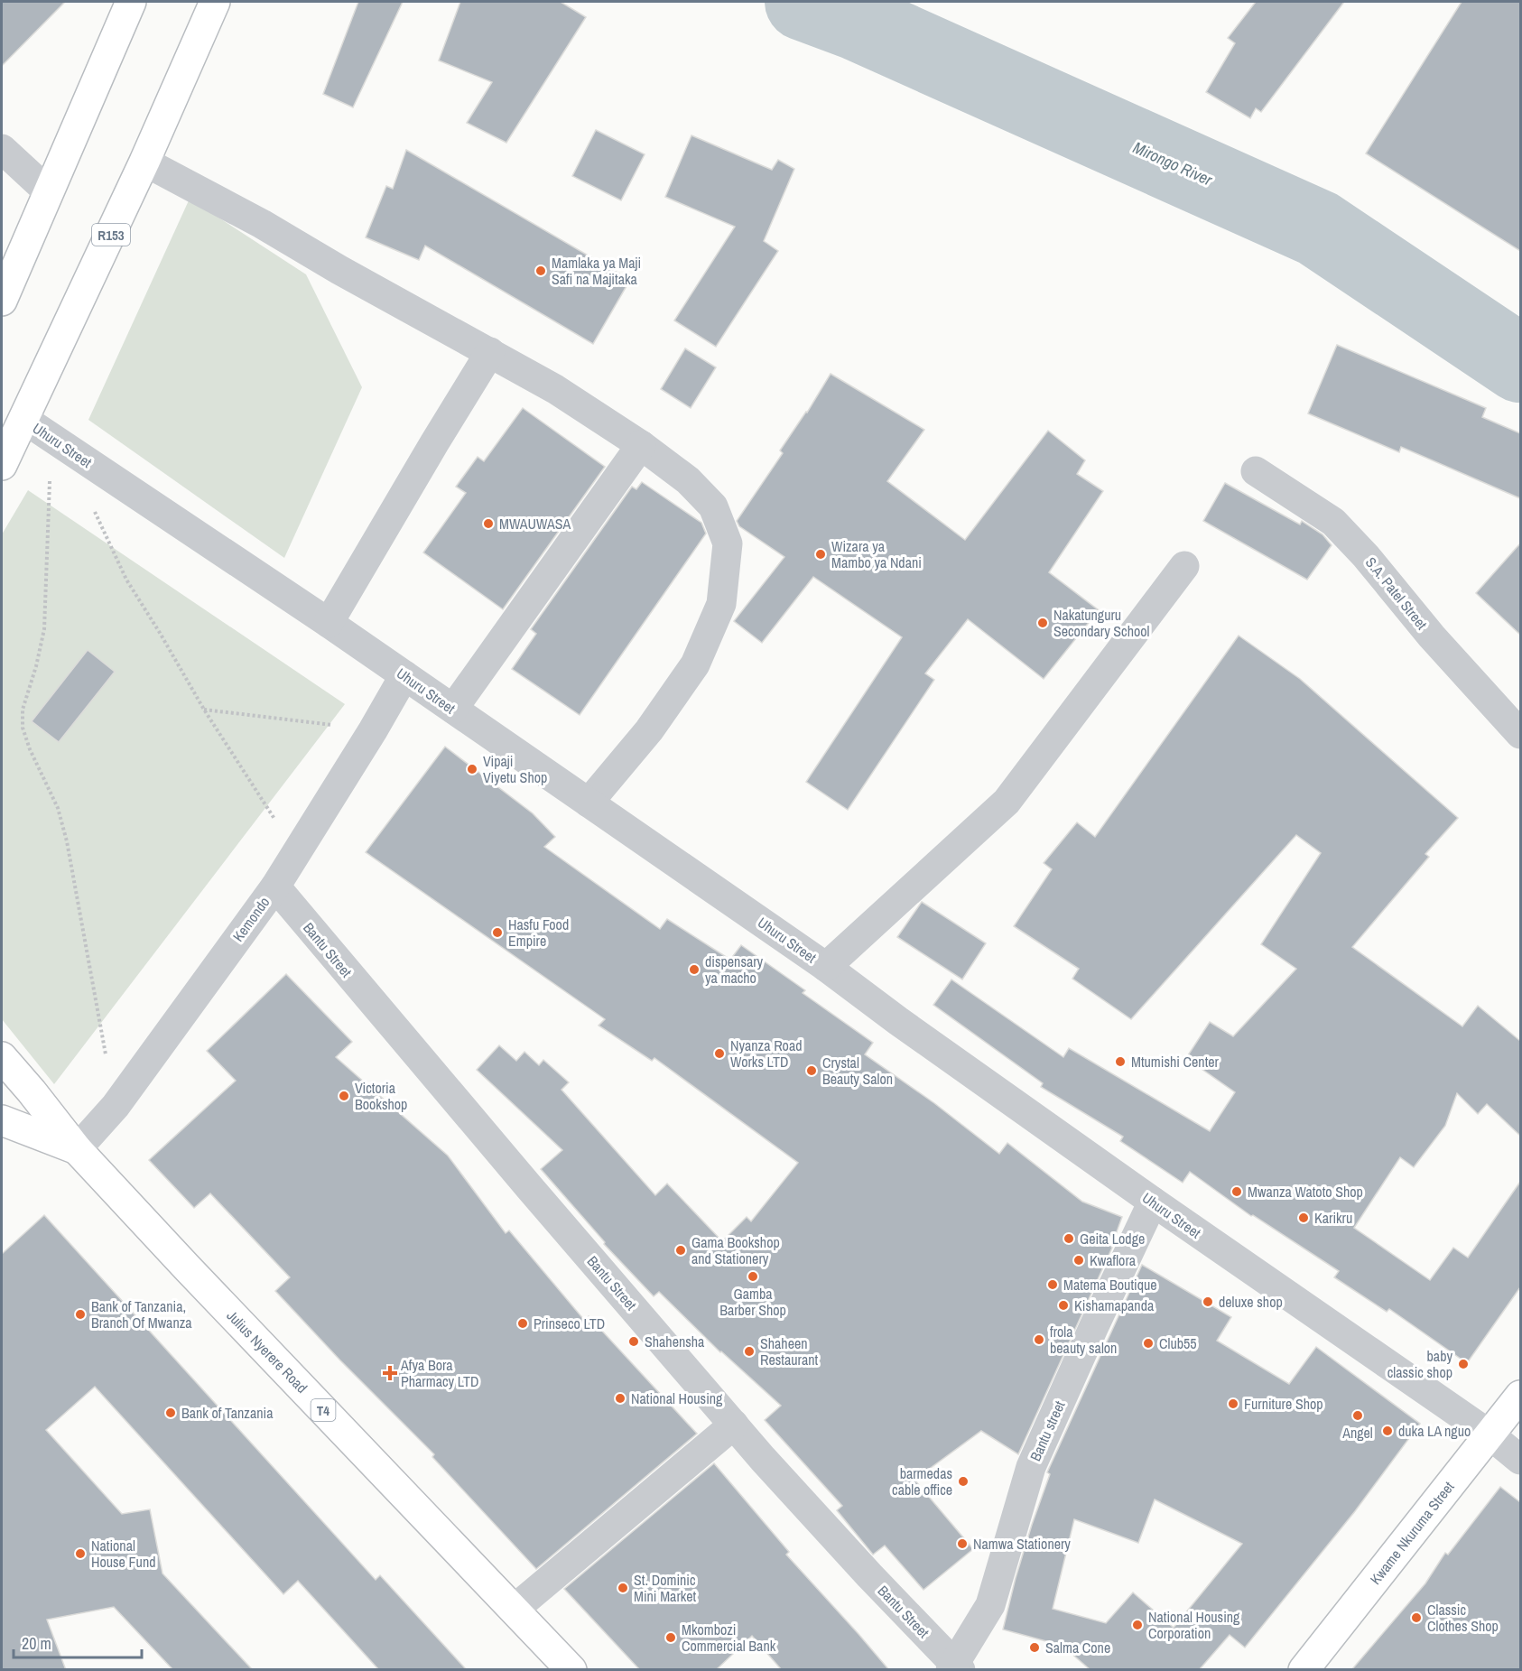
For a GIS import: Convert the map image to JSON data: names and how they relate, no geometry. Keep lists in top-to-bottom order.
{
  "streets": {
    "main road": [
      "R153",
      "Julius Nyerere Road",
      "T4",
      "Kwame Nkuruma Street"
    ],
    "street": [
      "Uhuru Street",
      "S.A. Patel Street",
      "Kemondo",
      "Bantu Street",
      "Bantu street"
    ]
  },
  "crossings": [
    ["R153", "Uhuru Street"],
    ["Uhuru Street", "Kemondo"],
    ["Uhuru Street", "Bantu street"],
    ["Uhuru Street", "Kwame Nkuruma Street"],
    ["Kemondo", "Bantu Street"],
    ["Kemondo", "Julius Nyerere Road"],
    ["Bantu Street", "Bantu street"]
  ],
  "water": ["Mirongo River"],
  "places": {
    "other": [
      "Mamlaka ya Maji Safi na Majitaka",
      "MWAUWASA",
      "Wizara ya Mambo ya Ndani",
      "Nakatunguru Secondary School",
      "Vipaji Viyetu Shop",
      "Hasfu Food Empire",
      "dispensary ya macho",
      "Nyanza Road Works LTD",
      "Mtumishi Center",
      "Crystal Beauty Salon",
      "Victoria Bookshop",
      "Mwanza Watoto Shop",
      "Karikru",
      "Geita Lodge",
      "Gama Bookshop and Stationery",
      "Kwaflora",
      "Gamba Barber Shop",
      "Matema Boutique",
      "deluxe shop",
      "Kishamapanda",
      "Bank of Tanzania, Branch Of Mwanza",
      "Prinseco LTD",
      "frola beauty salon",
      "Shahensha",
      "Club55",
      "Shaheen Restaurant",
      "baby classic shop",
      "National Housing",
      "Furniture Shop",
      "Bank of Tanzania",
      "Angel",
      "duka LA nguo",
      "barmedas cable office",
      "Namwa Stationery",
      "National House Fund",
      "St. Dominic Mini Market",
      "Classic Clothes Shop",
      "National Housing Corporation",
      "Mkombozi Commercial Bank",
      "Salma Cone"
    ],
    "health": ["Afya Bora Pharmacy LTD"]
  },
  "scale_bar": "20 m"
}
